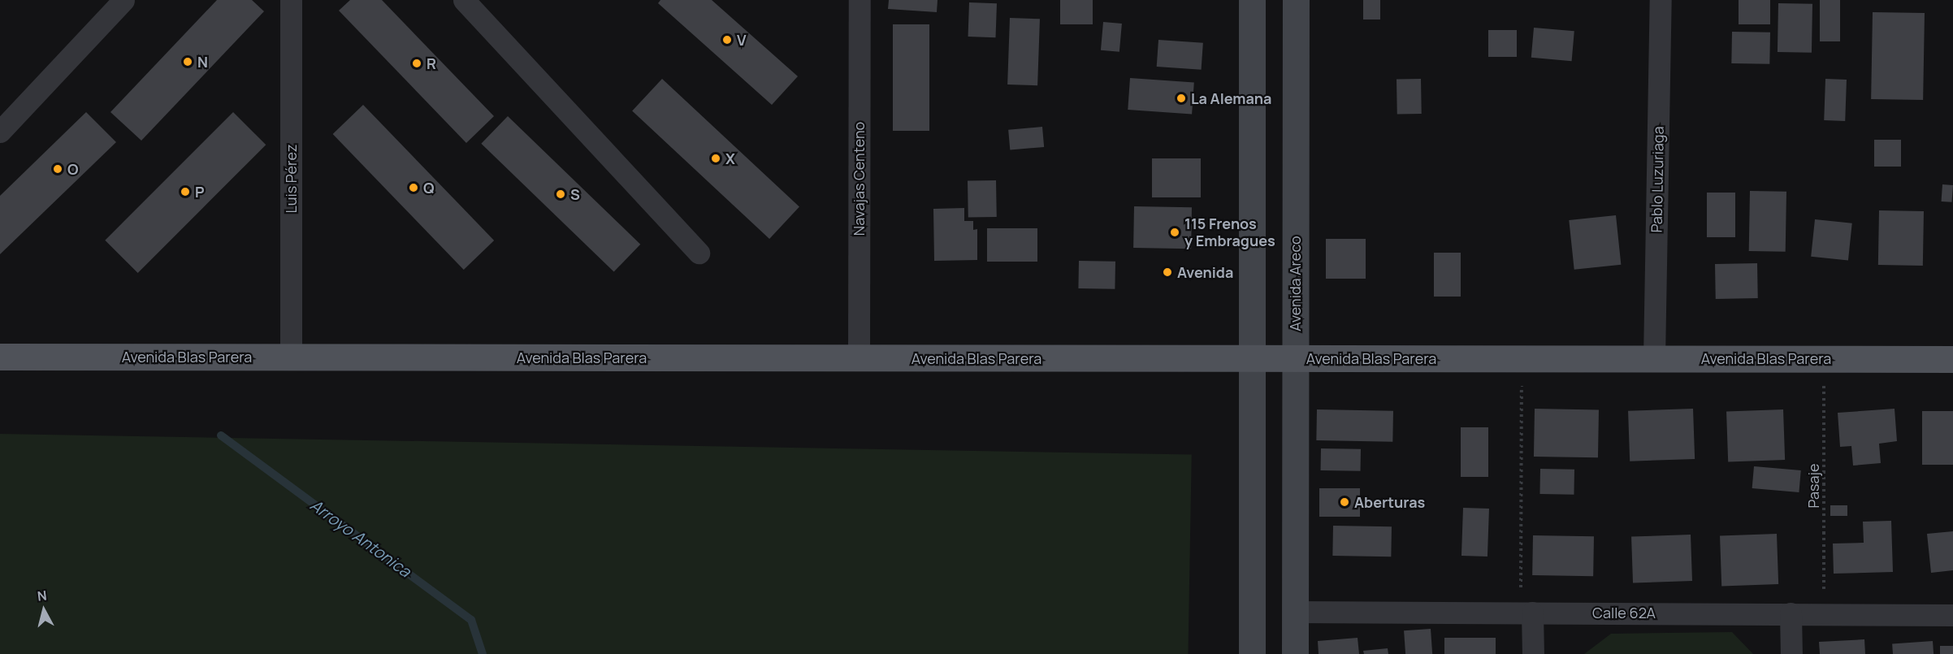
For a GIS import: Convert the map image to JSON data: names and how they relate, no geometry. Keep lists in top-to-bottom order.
{
  "streets": {
    "main road": ["Avenida Areco", "Avenida Blas Parera"],
    "street": [
      "Luis Pérez",
      "Navajas Centeno",
      "Pablo Luzuriaga",
      "Calle 62A"
    ],
    "path": ["Pasaje"]
  },
  "crossings": [
    ["Luis Pérez", "Avenida Blas Parera"],
    ["Navajas Centeno", "Avenida Blas Parera"],
    ["Pablo Luzuriaga", "Avenida Blas Parera"],
    ["Avenida Areco", "Avenida Blas Parera"],
    ["Avenida Areco", "Calle 62A"],
    ["Avenida Blas Parera", "Pasaje"],
    ["Pasaje", "Calle 62A"]
  ],
  "water": ["Arroyo Antonica"],
  "places": [
    "V",
    "N",
    "R",
    "La Alemana",
    "X",
    "O",
    "Q",
    "P",
    "S",
    "115 Frenos y Embragues",
    "Avenida",
    "Aberturas"
  ],
  "north": "top"
}
